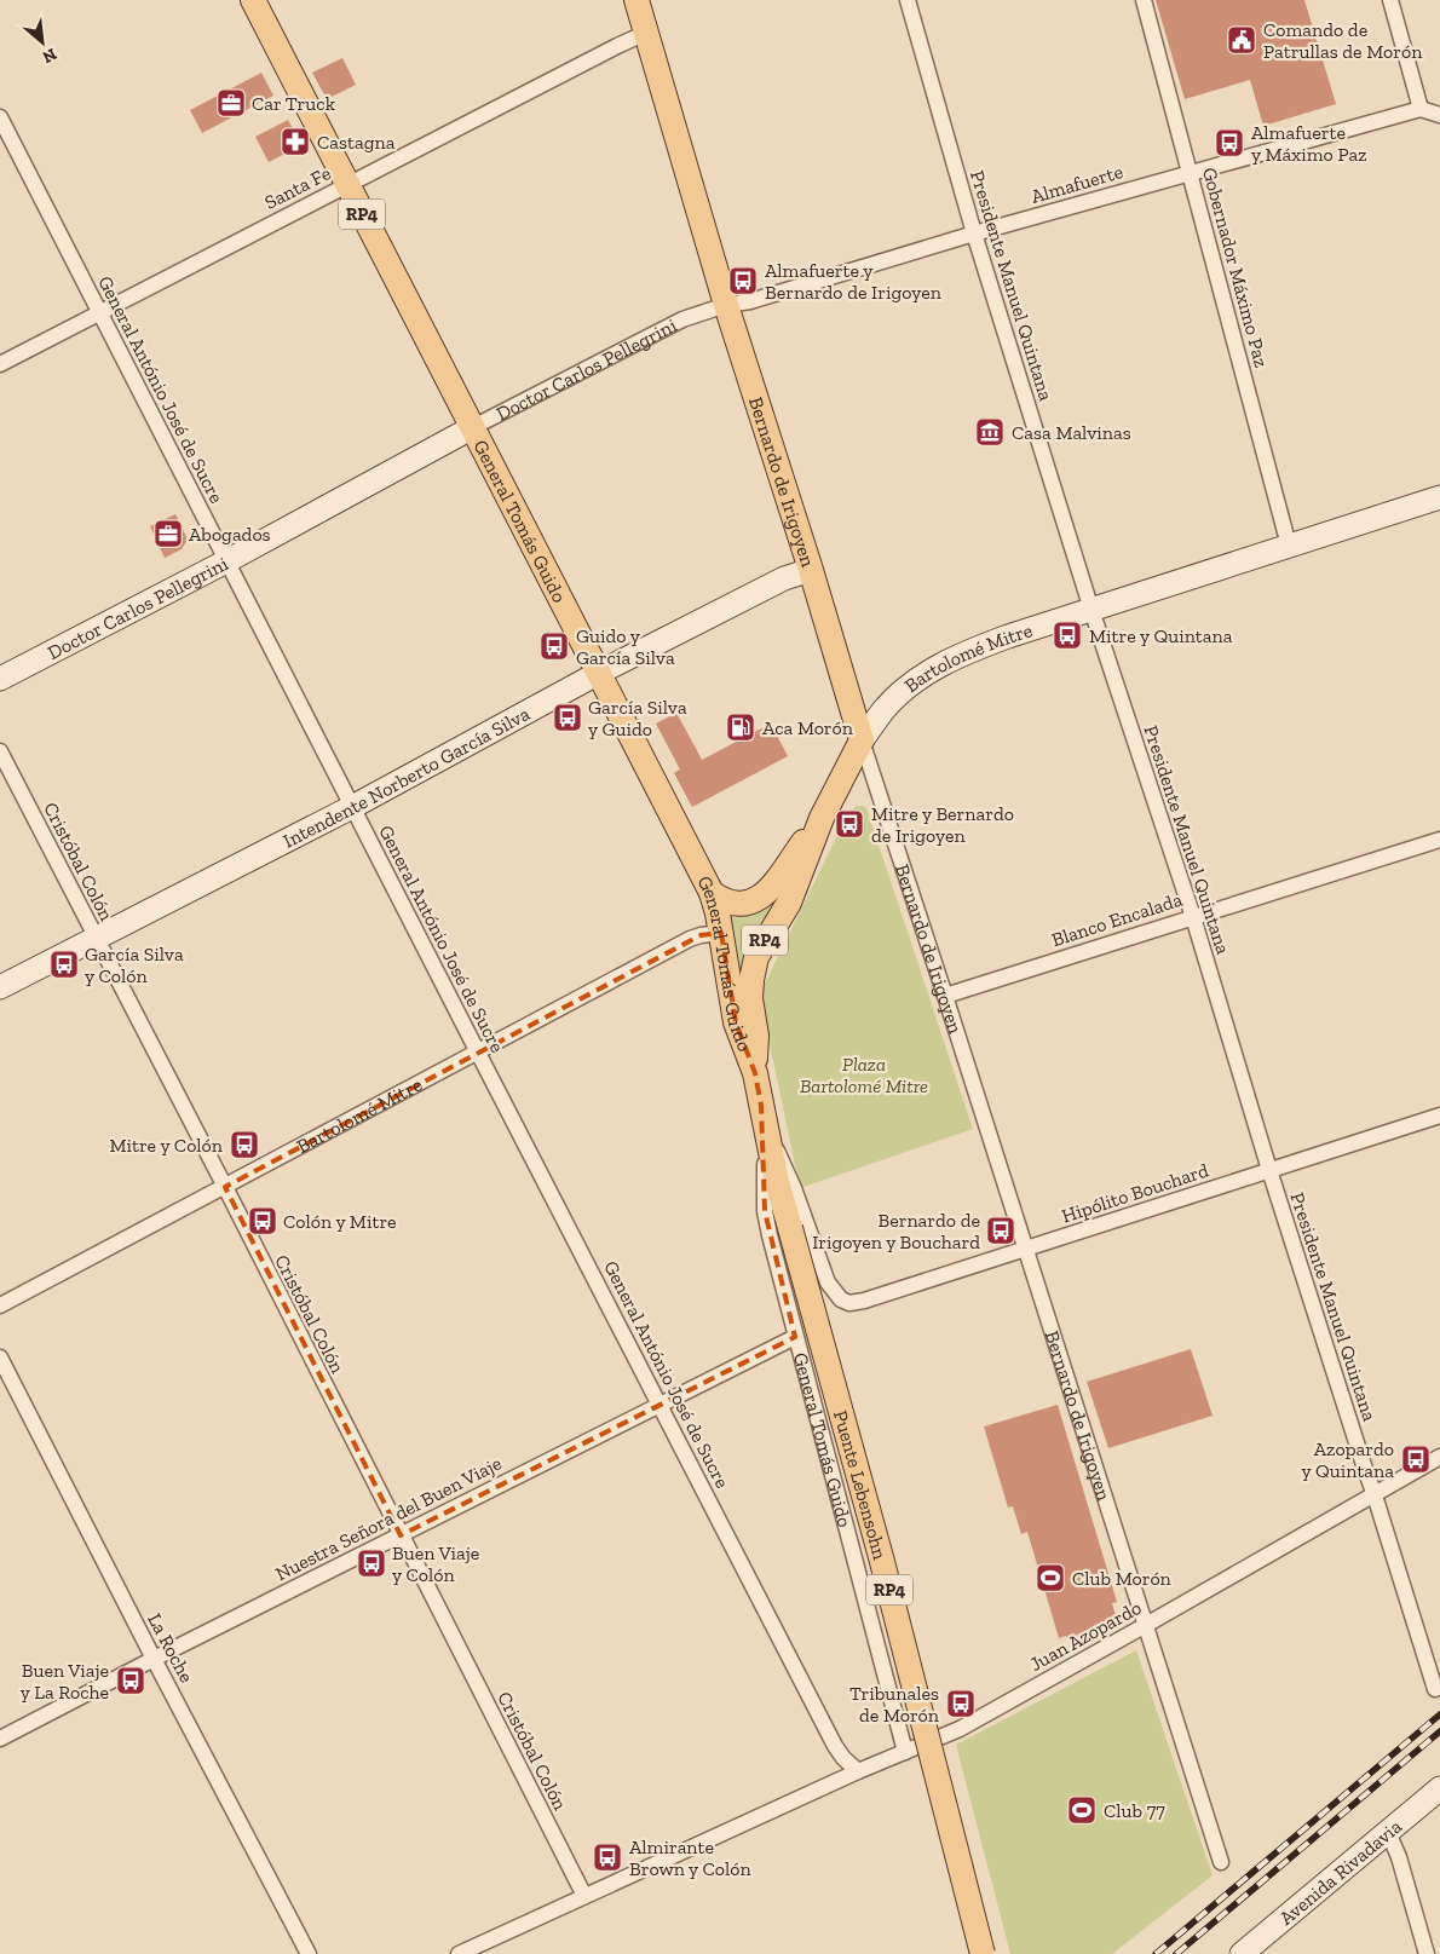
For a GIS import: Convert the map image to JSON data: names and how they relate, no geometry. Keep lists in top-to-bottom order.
{
  "streets": {
    "main road": [
      "RP4",
      "Bernardo de Irigoyen",
      "General Tomás Guido",
      "Bartolomé Mitre",
      "Puente Lebensohn"
    ],
    "street": [
      "Almafuerte",
      "Santa Fe",
      "Gobernador Máximo Paz",
      "Presidente Manuel Quintana",
      "Doctor Carlos Pellegrini",
      "General António José de Sucre",
      "Intendente Norberto García Silva",
      "Cristóbal Colón",
      "Blanco Encalada",
      "Hipólito Bouchard",
      "Nuestra Señora del Buen Viaje",
      "Juan Azopardo",
      "La Roche",
      "Avenida Rivadavia"
    ]
  },
  "crossings": [
    ["Almafuerte", "Gobernador Máximo Paz"],
    ["Almafuerte", "Presidente Manuel Quintana"],
    ["Almafuerte", "Doctor Carlos Pellegrini"],
    ["Almafuerte", "Bernardo de Irigoyen"],
    ["Santa Fe", "General António José de Sucre"],
    ["Santa Fe", "Bernardo de Irigoyen"],
    ["Santa Fe", "General Tomás Guido"],
    ["Gobernador Máximo Paz", "Bartolomé Mitre"],
    ["Presidente Manuel Quintana", "Bartolomé Mitre"],
    ["Presidente Manuel Quintana", "Blanco Encalada"],
    ["Presidente Manuel Quintana", "Hipólito Bouchard"],
    ["Presidente Manuel Quintana", "Juan Azopardo"],
    ["Doctor Carlos Pellegrini", "General António José de Sucre"],
    ["Doctor Carlos Pellegrini", "Bernardo de Irigoyen"],
    ["Doctor Carlos Pellegrini", "General Tomás Guido"],
    ["General António José de Sucre", "Bartolomé Mitre"],
    ["General António José de Sucre", "Intendente Norberto García Silva"],
    ["General António José de Sucre", "Nuestra Señora del Buen Viaje"],
    ["General António José de Sucre", "Juan Azopardo"],
    ["Bernardo de Irigoyen", "Bartolomé Mitre"],
    ["Bernardo de Irigoyen", "Intendente Norberto García Silva"],
    ["Bernardo de Irigoyen", "Blanco Encalada"],
    ["Bernardo de Irigoyen", "Hipólito Bouchard"],
    ["Bernardo de Irigoyen", "Juan Azopardo"],
    ["General Tomás Guido", "Bartolomé Mitre"],
    ["General Tomás Guido", "Intendente Norberto García Silva"],
    ["General Tomás Guido", "Hipólito Bouchard"],
    ["General Tomás Guido", "Puente Lebensohn"],
    ["General Tomás Guido", "Nuestra Señora del Buen Viaje"],
    ["General Tomás Guido", "Juan Azopardo"],
    ["Bartolomé Mitre", "Cristóbal Colón"],
    ["Intendente Norberto García Silva", "Cristóbal Colón"],
    ["Cristóbal Colón", "Nuestra Señora del Buen Viaje"],
    ["Cristóbal Colón", "Juan Azopardo"],
    ["Nuestra Señora del Buen Viaje", "La Roche"]
  ],
  "parks": ["Plaza Bartolomé Mitre"],
  "places": {
    "public building": ["Comando de Patrullas de Morón"],
    "office": ["Car Truck", "Abogados"],
    "pharmacy": ["Castagna"],
    "bus stop": [
      "Almafuerte y Máximo Paz",
      "Almafuerte y Bernardo de Irigoyen",
      "Mitre y Quintana",
      "Guido y García Silva",
      "García Silva y Guido",
      "Mitre y Bernardo de Irigoyen",
      "García Silva y Colón",
      "Mitre y Colón",
      "Colón y Mitre",
      "Bernardo de Irigoyen y Bouchard",
      "Azopardo y Quintana",
      "Buen Viaje y Colón",
      "Buen Viaje y La Roche",
      "Tribunales de Morón",
      "Almirante Brown y Colón"
    ],
    "museum": ["Casa Malvinas"],
    "fuel station": ["Aca Morón"],
    "sports": ["Club Morón", "Club 77"]
  },
  "north": "bottom right"
}
